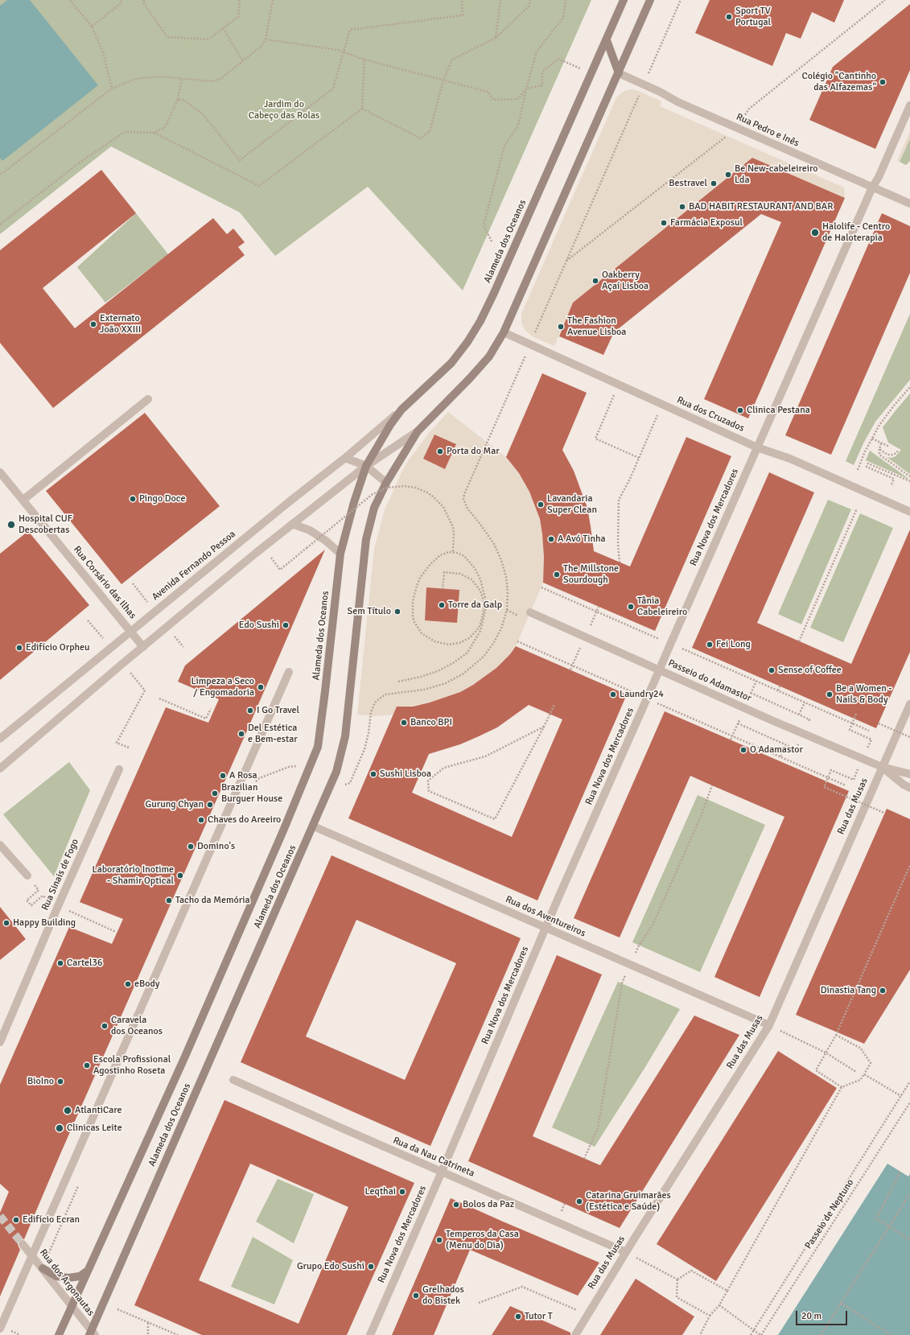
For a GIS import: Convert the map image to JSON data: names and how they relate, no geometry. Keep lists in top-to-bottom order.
{
  "streets": {
    "main road": ["Alameda dos Oceanos"],
    "street": [
      "Rua Pedro e Inês",
      "Rua dos Cruzados",
      "Rua Nova dos Mercadores",
      "Avenida Fernando Pessoa",
      "Rua Corsário das Ilhas",
      "Passeio do Adamastor",
      "Rua das Musas",
      "Rua Sinais de Fogo",
      "Rua dos Aventureiros",
      "Rua da Nau Catrineta",
      "Rua dos Argonautas"
    ],
    "path": ["Passeio de Neptuno"]
  },
  "crossings": [
    ["Rua Pedro e Inês", "Alameda dos Oceanos"],
    ["Rua Pedro e Inês", "Rua Nova dos Mercadores"],
    ["Alameda dos Oceanos", "Rua dos Cruzados"],
    ["Alameda dos Oceanos", "Avenida Fernando Pessoa"],
    ["Alameda dos Oceanos", "Rua dos Aventureiros"],
    ["Alameda dos Oceanos", "Rua dos Argonautas"],
    ["Rua dos Cruzados", "Rua Nova dos Mercadores"],
    ["Rua Nova dos Mercadores", "Passeio do Adamastor"],
    ["Rua Nova dos Mercadores", "Rua dos Aventureiros"],
    ["Rua Nova dos Mercadores", "Rua da Nau Catrineta"],
    ["Avenida Fernando Pessoa", "Rua Corsário das Ilhas"],
    ["Passeio do Adamastor", "Rua das Musas"],
    ["Rua das Musas", "Rua dos Aventureiros"],
    ["Rua das Musas", "Rua da Nau Catrineta"]
  ],
  "parks": ["Jardim do Cabeço das Rolas"],
  "places": [
    "Sport TV Portugal",
    "Colégio \"Cantinho das Alfazemas\"",
    "Be New-cabeleireiro Lda",
    "Bestravel",
    "BAD HABIT RESTAURANT AND BAR",
    "Farmácia Exposul",
    "Halolife - Centro de Haloterapia",
    "Oakberry Açaí Lisboa",
    "Externato João XXIII",
    "The Fashion Avenue Lisboa",
    "Clinica Pestana",
    "Porta do Mar",
    "Pingo Doce",
    "Lavandaria Super Clean",
    "Hospital CUF Descobertas",
    "A Avó Tinha",
    "The Millstone Sourdough",
    "Torre da Galp",
    "Tânia Cabeleireiro",
    "Sem Título",
    "Edo Sushi",
    "Fei Long",
    "Edifício Orpheu",
    "Sense of Coffee",
    "Limpeza a Seco / Engomadoria",
    "Laundry24",
    "Be a Women - Nails & Body",
    "I Go Travel",
    "Banco BPI",
    "Del Estética e Bem-estar",
    "O Adamastor",
    "Sushi Lisboa",
    "A Rosa",
    "Brazilian Burguer House",
    "Gurung Chyan",
    "Chaves do Areeiro",
    "Domino's",
    "Laboratório Inotime - Shamir Optical",
    "Tacho da Memória",
    "Happy Building",
    "Cartel36",
    "eBody",
    "Dinastia Tang",
    "Caravela dos Oceanos",
    "Escola Profissional Agostinho Roseta",
    "BioIno",
    "AtlantiCare",
    "Clinicas Leite",
    "Leqthai",
    "Catarina Gruimarães (Estética e Saúde)",
    "Bolos da Paz",
    "Edifício Ecran",
    "Temperos da Casa (Menu do Dia)",
    "Grupo Edo Sushi",
    "Grelhados do Bistek",
    "Tutor T"
  ],
  "scale_bar": "20 m"
}
